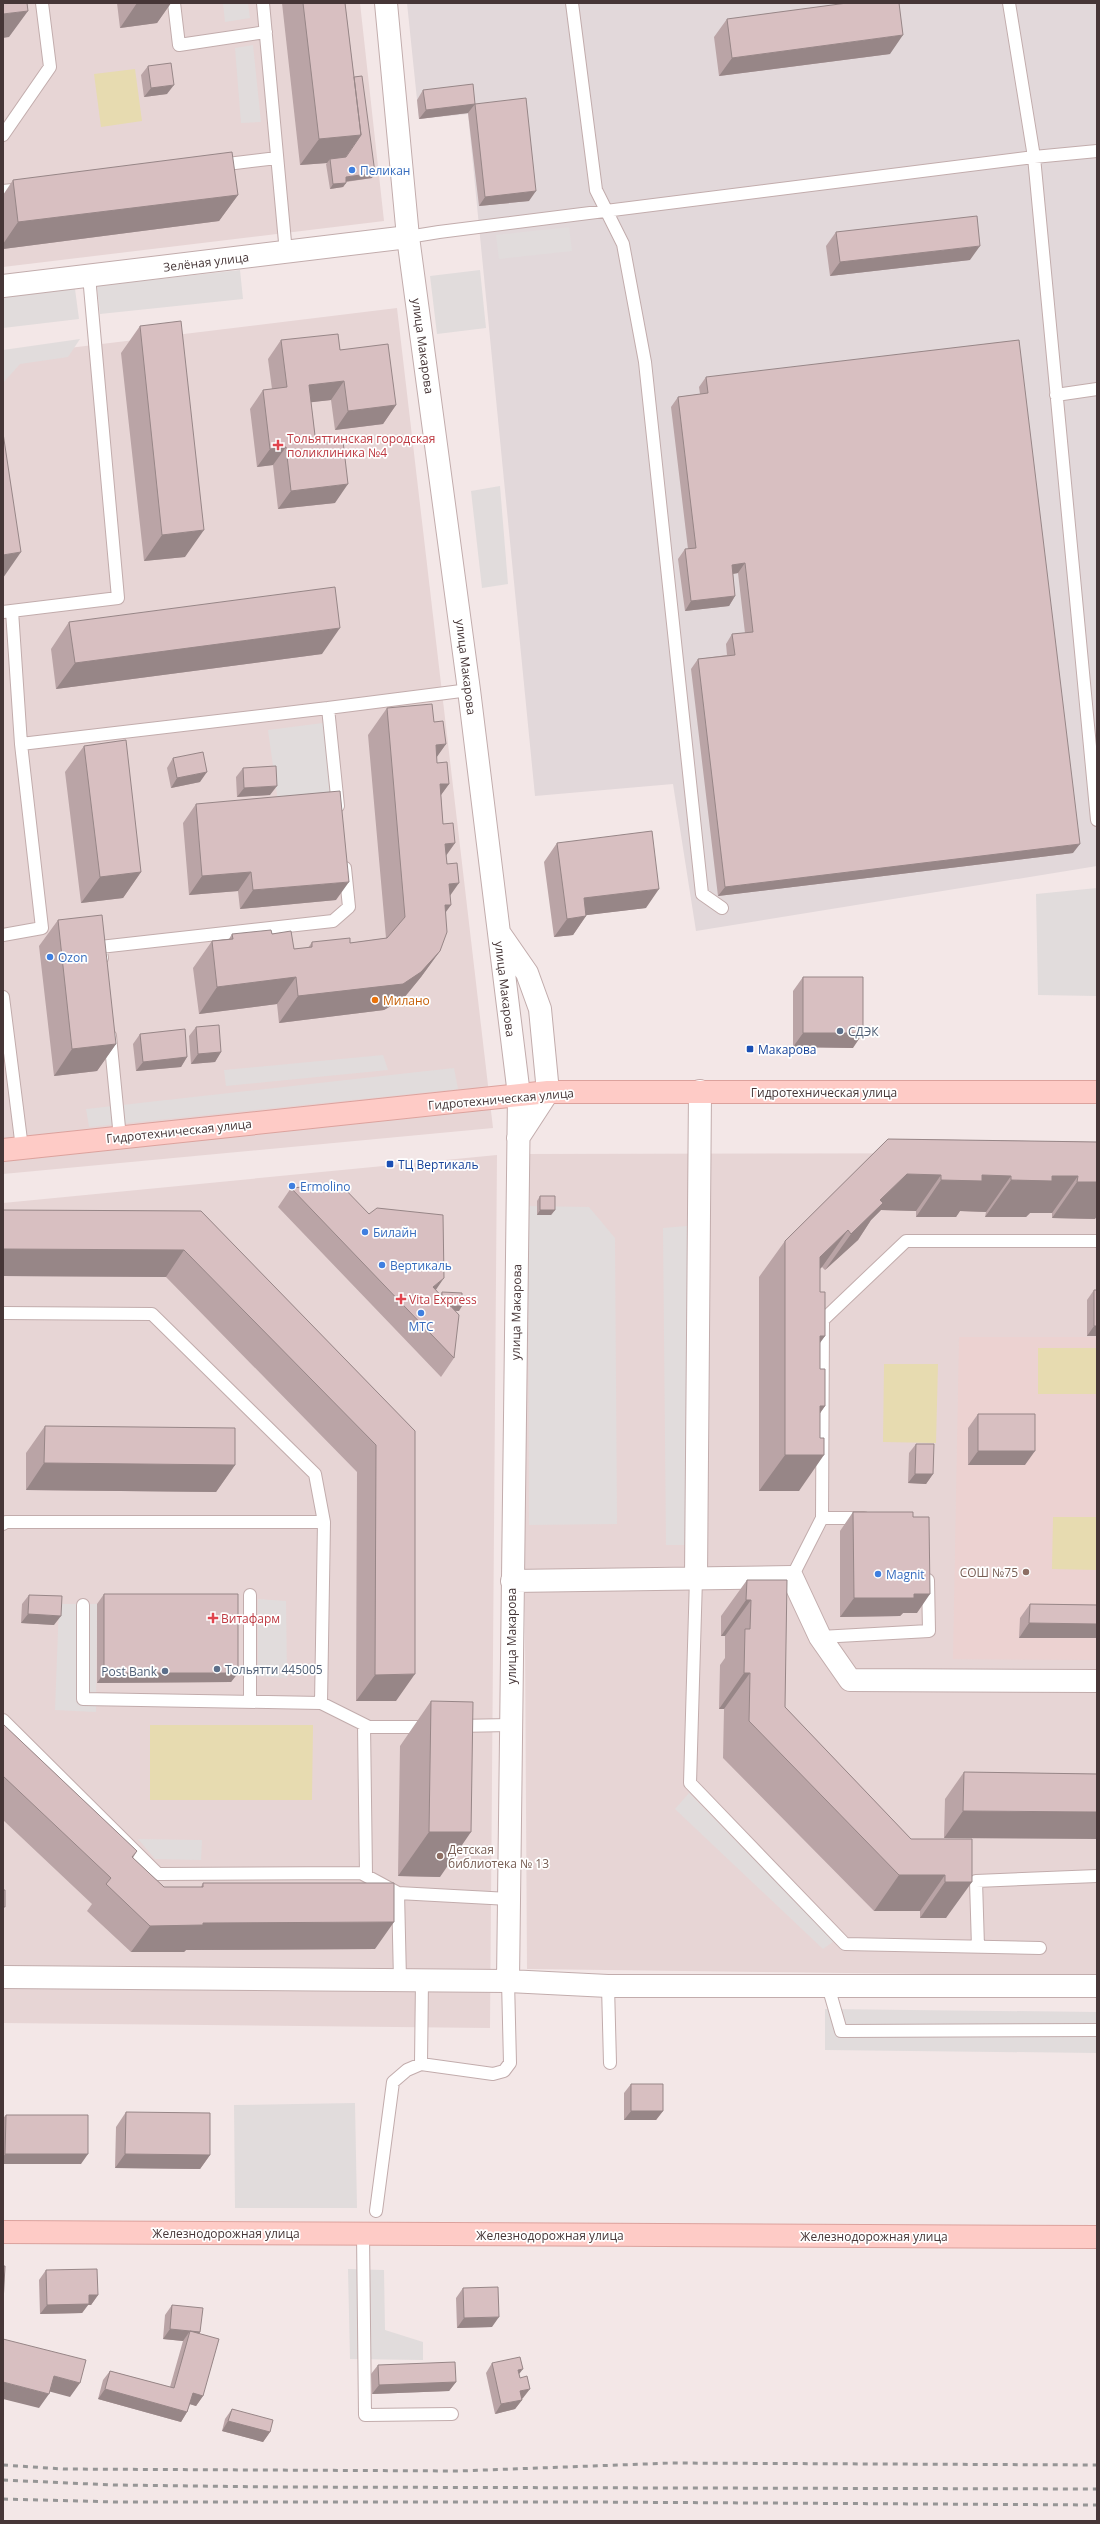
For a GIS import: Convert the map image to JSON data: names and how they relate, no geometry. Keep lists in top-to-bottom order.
{
  "streets": {
    "main road": ["Гидротехническая улица", "Железнодорожная улица"],
    "street": ["Зелёная улица", "улица Макарова"]
  },
  "crossings": [
    ["Зелёная улица", "улица Макарова"],
    ["улица Макарова", "Гидротехническая улица"]
  ],
  "places": {
    "other": [
      "Пеликан",
      "Ozon",
      "Милано",
      "СДЭК",
      "Ermolino",
      "Билайн",
      "Вертикаль",
      "МТС",
      "СОШ №75",
      "Magnit",
      "Тольятти 445005",
      "Post Bank",
      "Детская библиотека № 13"
    ],
    "health": ["Тольяттинская городская поликлиника №4", "Vita Express", "Витафарм"],
    "transit": ["Макарова", "ТЦ Вертикаль"]
  }
}
